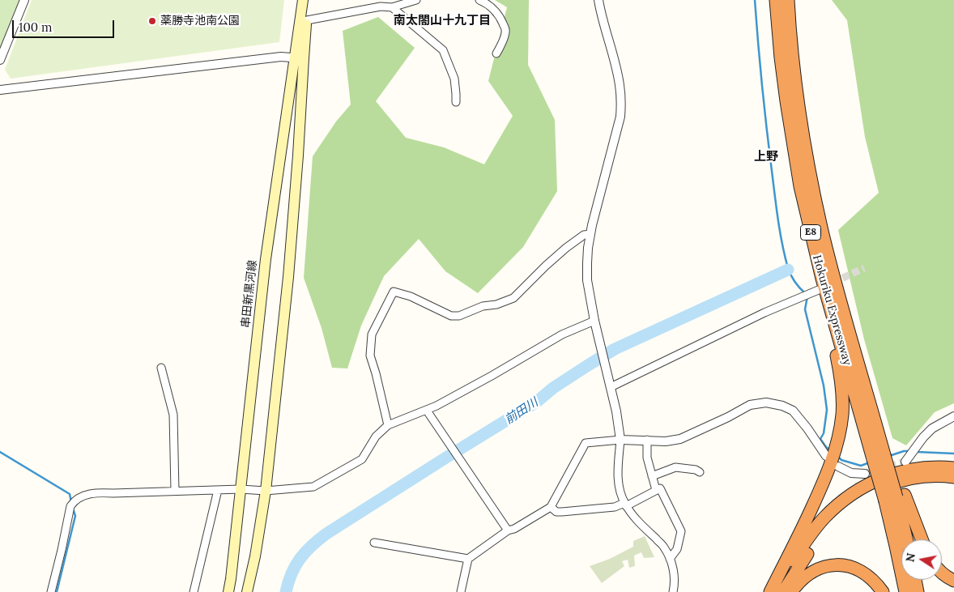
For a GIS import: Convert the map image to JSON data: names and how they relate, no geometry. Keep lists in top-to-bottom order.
{
  "streets": {
    "highway": ["E8", "Hokuriku Expressway"],
    "main road": ["串田新黒河線"]
  },
  "districts": ["南太閤山十九丁目", "上野"],
  "water": ["前田川"],
  "places": ["薬勝寺池南公園"],
  "scale_bar": "100 m",
  "north": "left"
}
